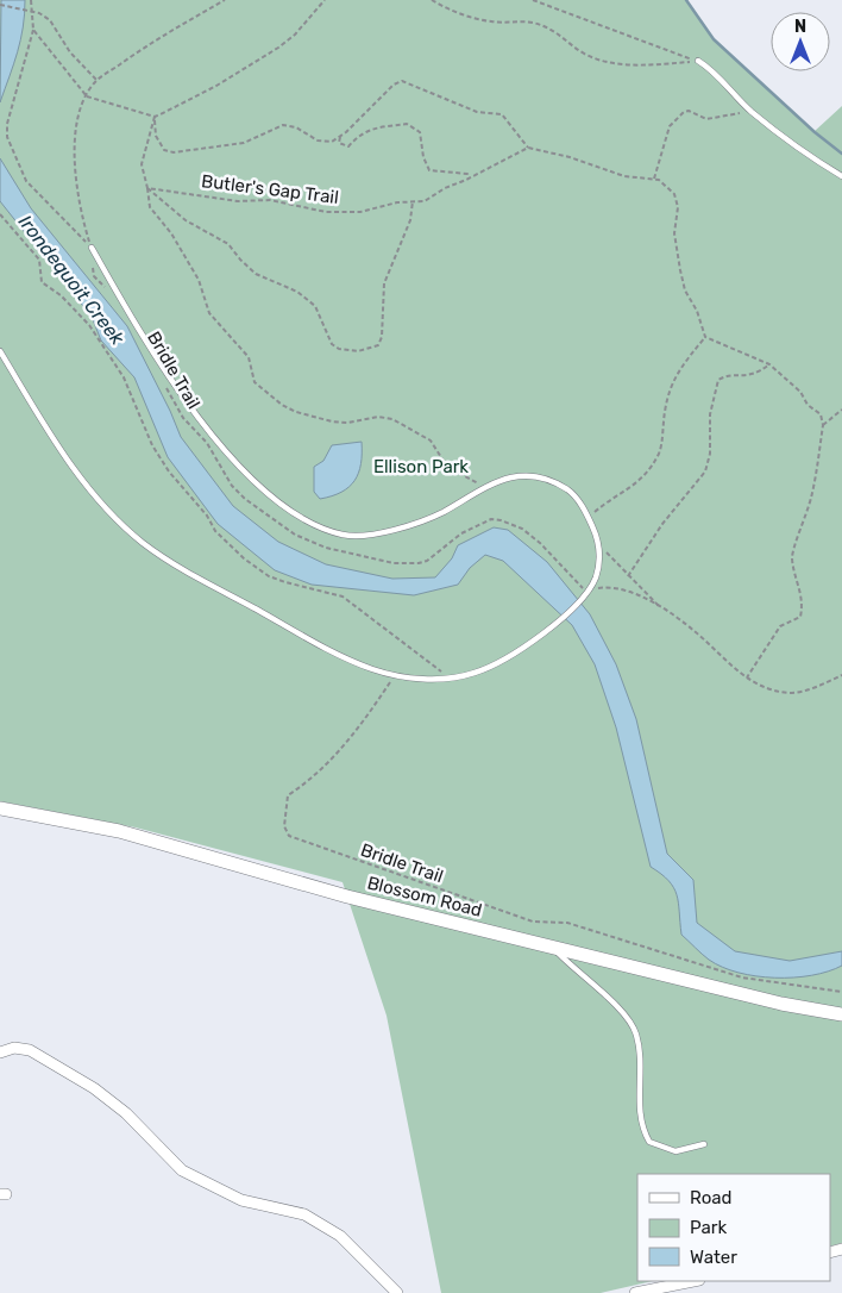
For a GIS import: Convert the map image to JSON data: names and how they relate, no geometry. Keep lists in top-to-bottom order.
{
  "streets": {
    "street": ["Blossom Road"],
    "path": ["Butler's Gap Trail", "Bridle Trail"]
  },
  "water": ["Irondequoit Creek"],
  "parks": ["Ellison Park"],
  "legend": ["Road", "Park", "Water"],
  "north": "top"
}
